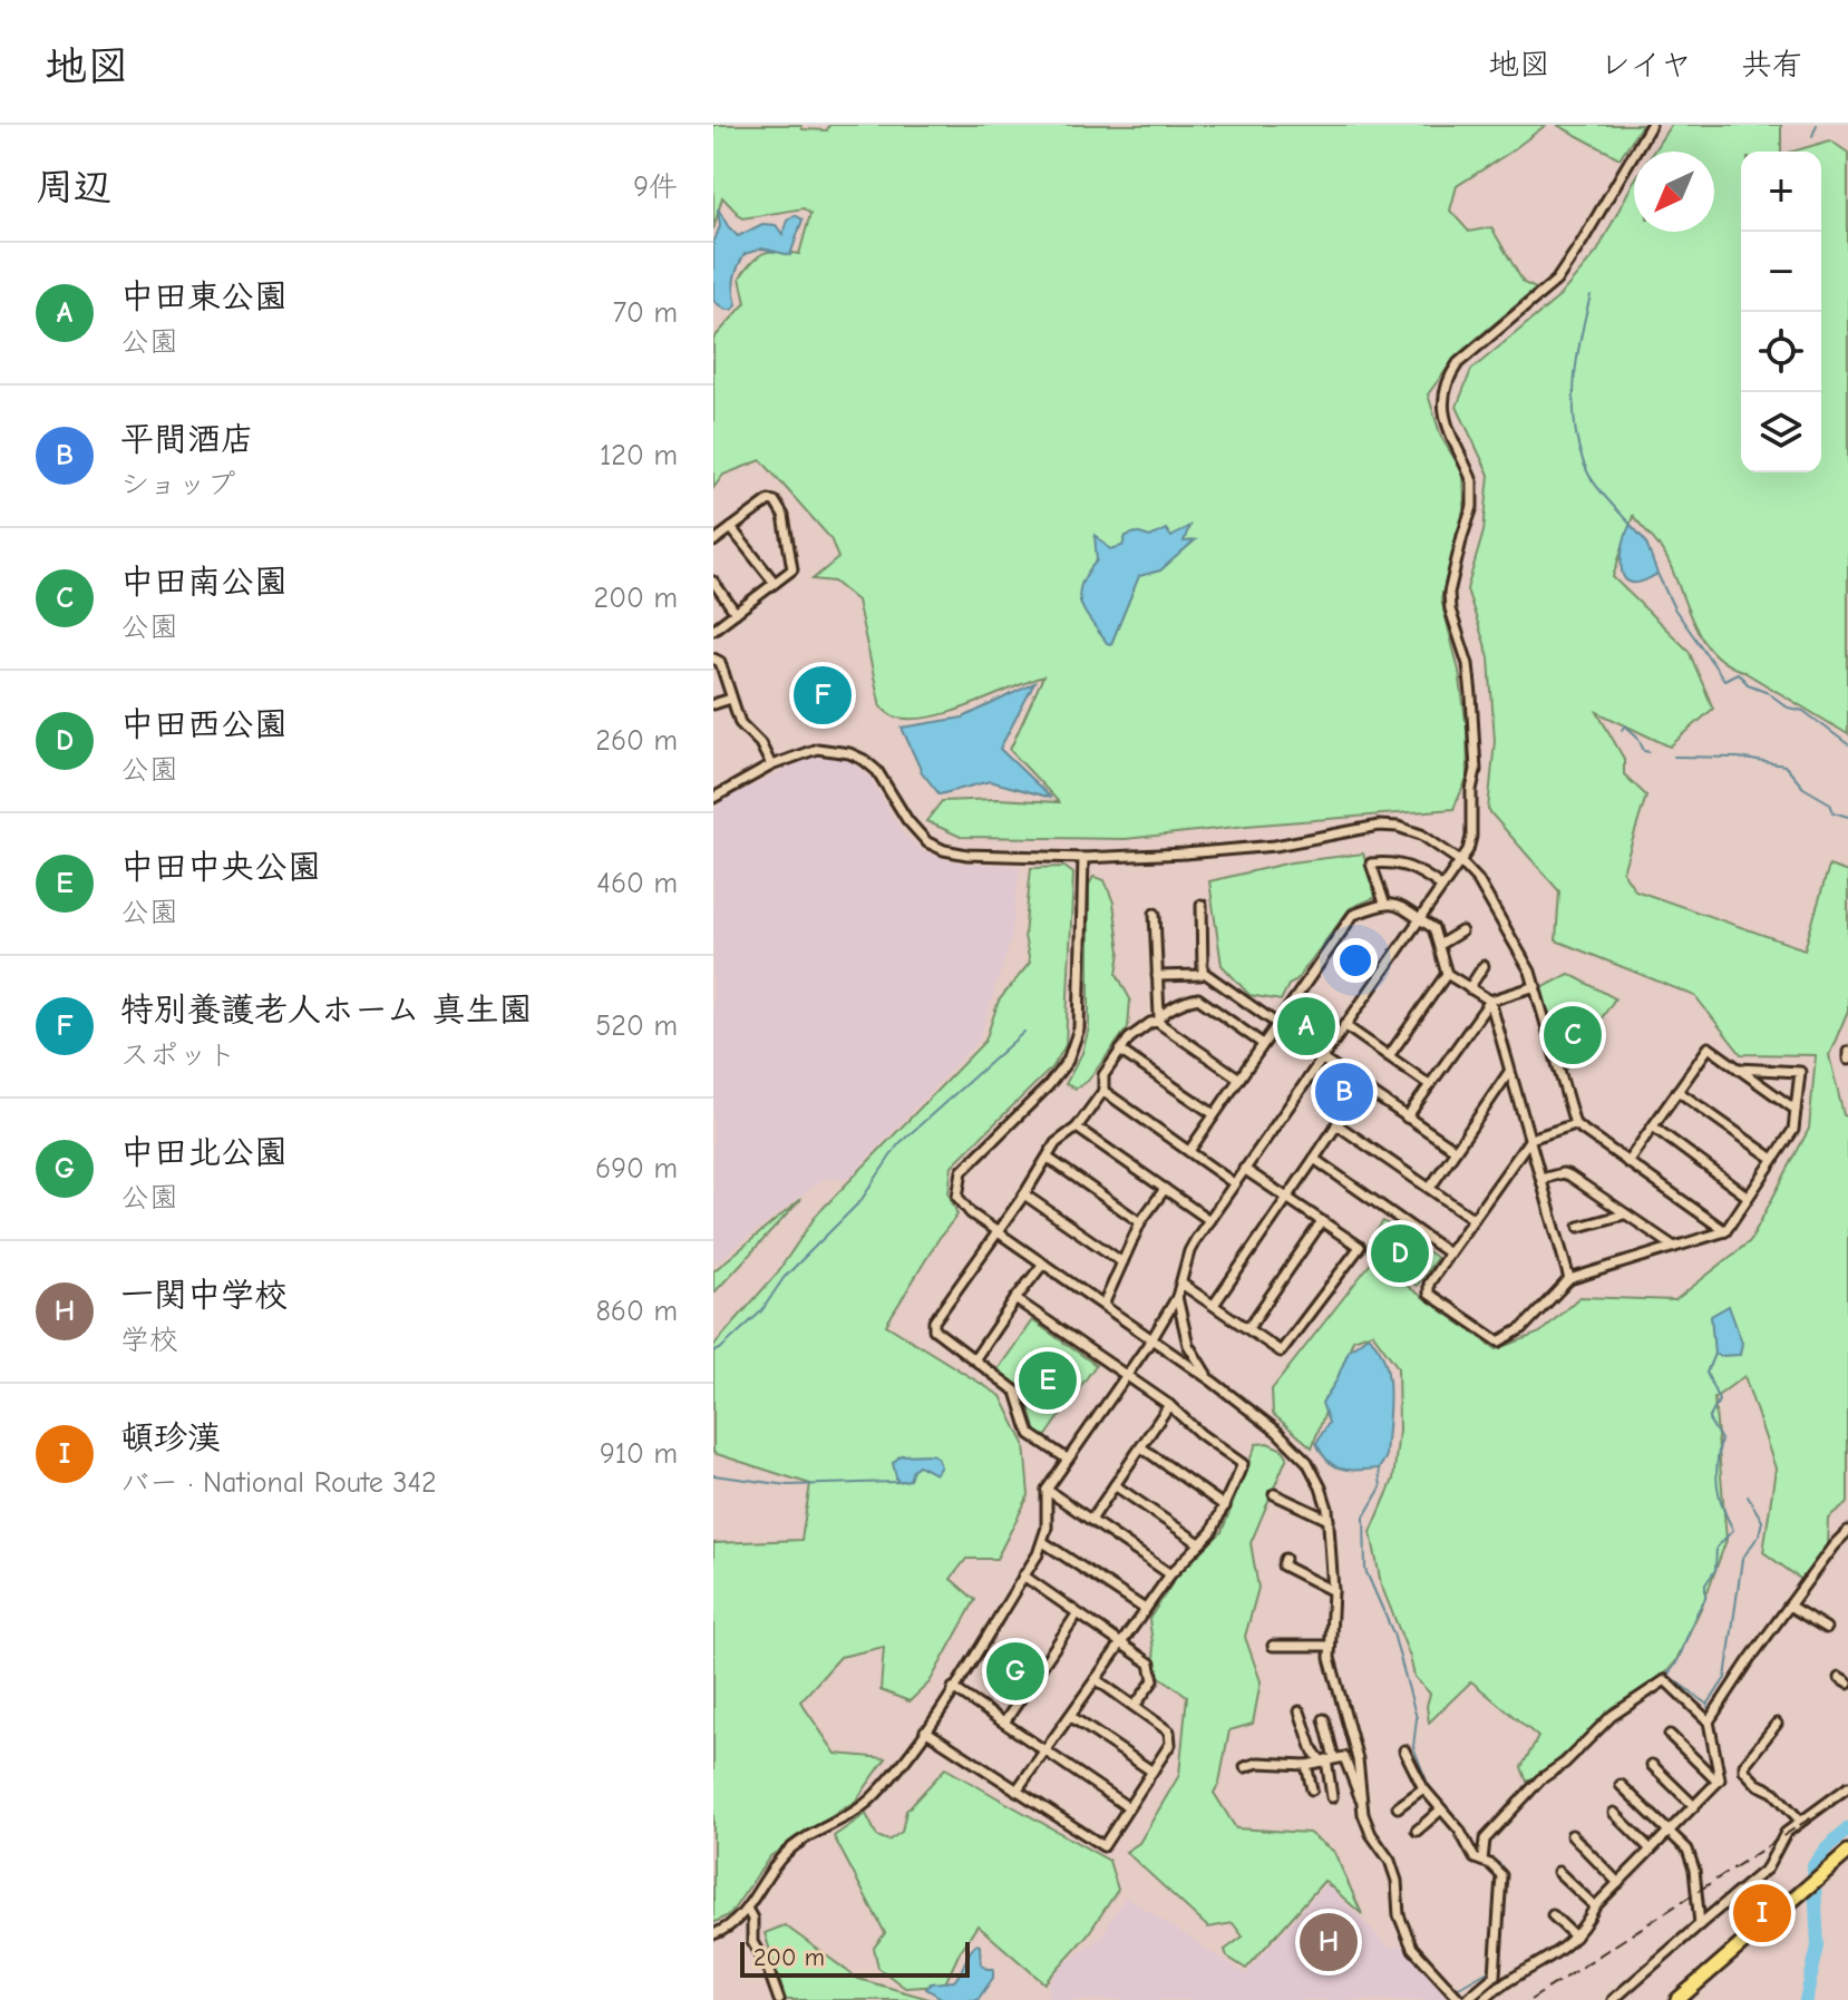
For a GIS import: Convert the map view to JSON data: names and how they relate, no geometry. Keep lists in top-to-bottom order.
{
  "scale_bar": "200 m",
  "north": "bottom left",
  "page": {
    "header": "地図",
    "nav": ["地図", "レイヤ", "共有"],
    "heading": ["周辺", "9件"],
    "map_buttons": ["+", "−"],
    "list": [
      {
        "mark": "A",
        "name": "中田東公園",
        "note": "公園",
        "value": "70 m"
      },
      {
        "mark": "B",
        "name": "平間酒店",
        "note": "ショップ",
        "value": "120 m"
      },
      {
        "mark": "C",
        "name": "中田南公園",
        "note": "公園",
        "value": "200 m"
      },
      {
        "mark": "D",
        "name": "中田西公園",
        "note": "公園",
        "value": "260 m"
      },
      {
        "mark": "E",
        "name": "中田中央公園",
        "note": "公園",
        "value": "460 m"
      },
      {
        "mark": "F",
        "name": "特別養護老人ホーム 真生園",
        "note": "スポット",
        "value": "520 m"
      },
      {
        "mark": "G",
        "name": "中田北公園",
        "note": "公園",
        "value": "690 m"
      },
      {
        "mark": "H",
        "name": "一関中学校",
        "note": "学校",
        "value": "860 m"
      },
      {
        "mark": "I",
        "name": "頓珍漢",
        "note": "バー · National Route 342",
        "value": "910 m"
      }
    ],
    "pins": [
      "F",
      "A",
      "C",
      "B",
      "D",
      "E",
      "G",
      "I",
      "H"
    ],
    "scale": "200 m"
  }
}
